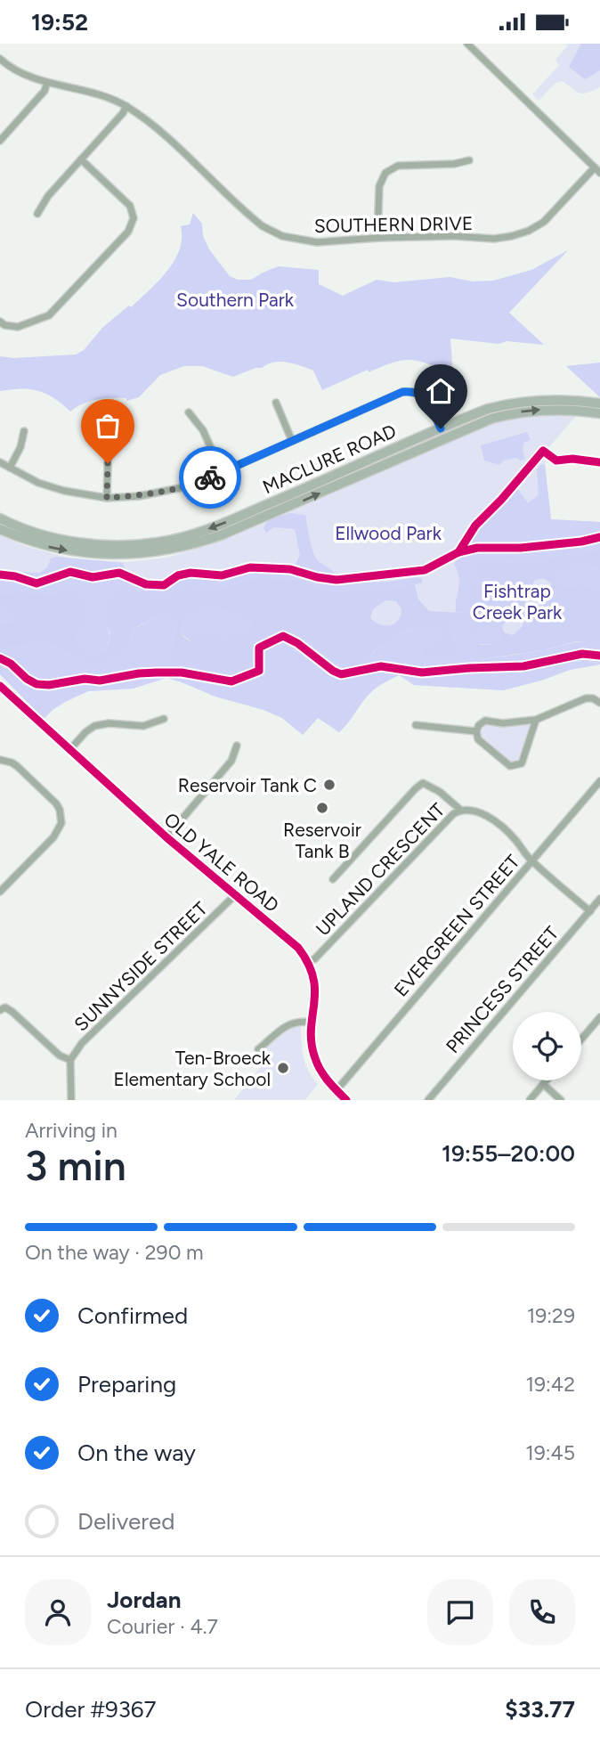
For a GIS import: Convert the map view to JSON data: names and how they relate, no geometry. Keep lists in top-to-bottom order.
{
  "streets": {
    "main road": ["MACLURE ROAD"],
    "street": [
      "SOUTHERN DRIVE",
      "OLD YALE ROAD",
      "UPLAND CRESCENT",
      "EVERGREEN STREET",
      "SUNNYSIDE STREET",
      "PRINCESS STREET"
    ]
  },
  "crossings": [
    ["OLD YALE ROAD", "UPLAND CRESCENT"],
    ["OLD YALE ROAD", "EVERGREEN STREET"],
    ["OLD YALE ROAD", "SUNNYSIDE STREET"],
    ["UPLAND CRESCENT", "EVERGREEN STREET"],
    ["UPLAND CRESCENT", "PRINCESS STREET"]
  ],
  "parks": ["Southern Park", "Ellwood Park", "Fishtrap Creek Park"],
  "places": ["Reservoir Tank C", "Reservoir Tank B", "Ten-Broeck Elementary School"],
  "page": {
    "status": "19:52",
    "heading": ["3 min", "Arriving in", "19:55–20:00"],
    "panel": [
      "Jordan",
      "Courier · 4.7",
      "Order #9367",
      "$33.77"
    ],
    "bar": "On the way · 290 m",
    "list": [
      ["Confirmed", "19:29"],
      ["Preparing", "19:42"],
      ["On the way", "19:45"],
      "Delivered"
    ]
  }
}
